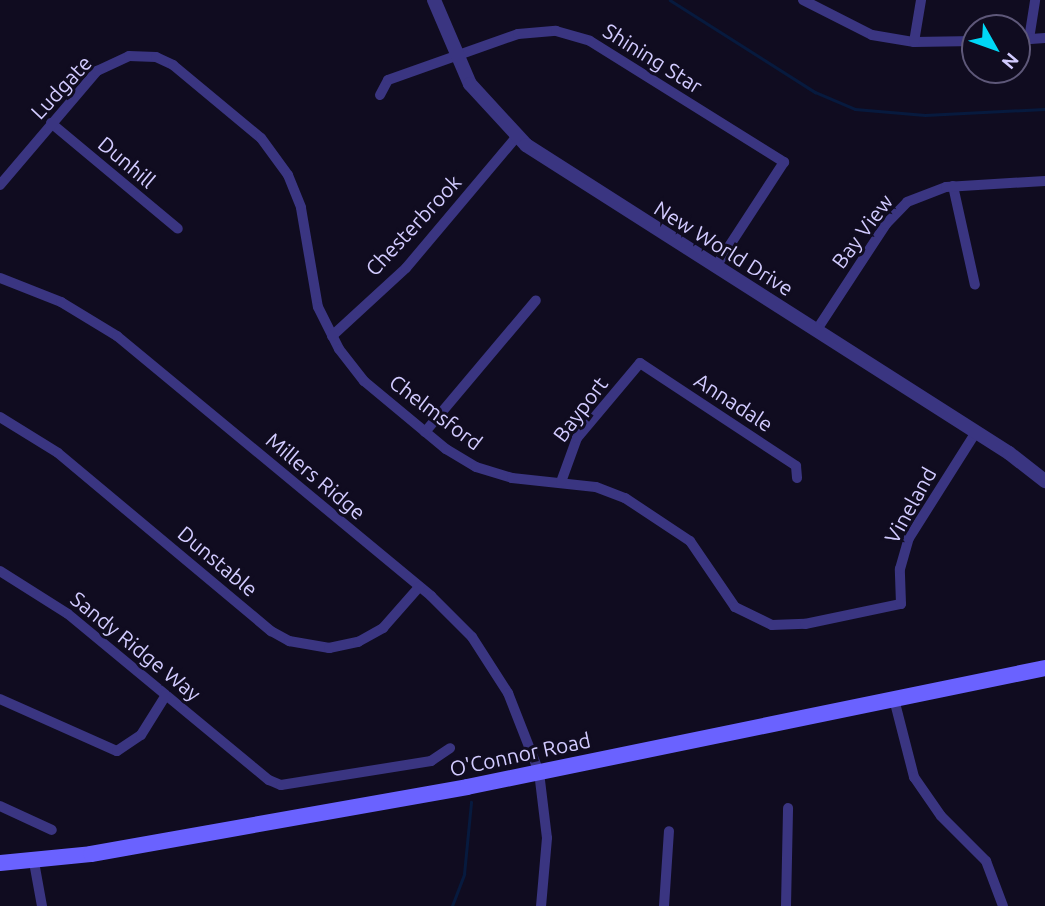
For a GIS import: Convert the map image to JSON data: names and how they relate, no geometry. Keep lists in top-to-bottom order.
{
  "streets": {
    "main road": ["O'Connor Road"],
    "street": [
      "Shining Star",
      "Ludgate",
      "Dunhill",
      "Chesterbrook",
      "Bay View",
      "New World Drive",
      "Annadale",
      "Bayport",
      "Chelmsford",
      "Millers Ridge",
      "Vineland",
      "Dunstable",
      "Sandy Ridge Way"
    ]
  },
  "crossings": [
    ["Shining Star", "New World Drive"],
    ["Ludgate", "Dunhill"],
    ["Ludgate", "Chelmsford"],
    ["Chesterbrook", "New World Drive"],
    ["Chesterbrook", "Chelmsford"],
    ["Bay View", "New World Drive"],
    ["New World Drive", "Vineland"],
    ["Annadale", "Bayport"],
    ["Bayport", "Chelmsford"],
    ["Chelmsford", "Vineland"],
    ["Millers Ridge", "Dunstable"],
    ["Millers Ridge", "O'Connor Road"]
  ],
  "north": "bottom right"
}
